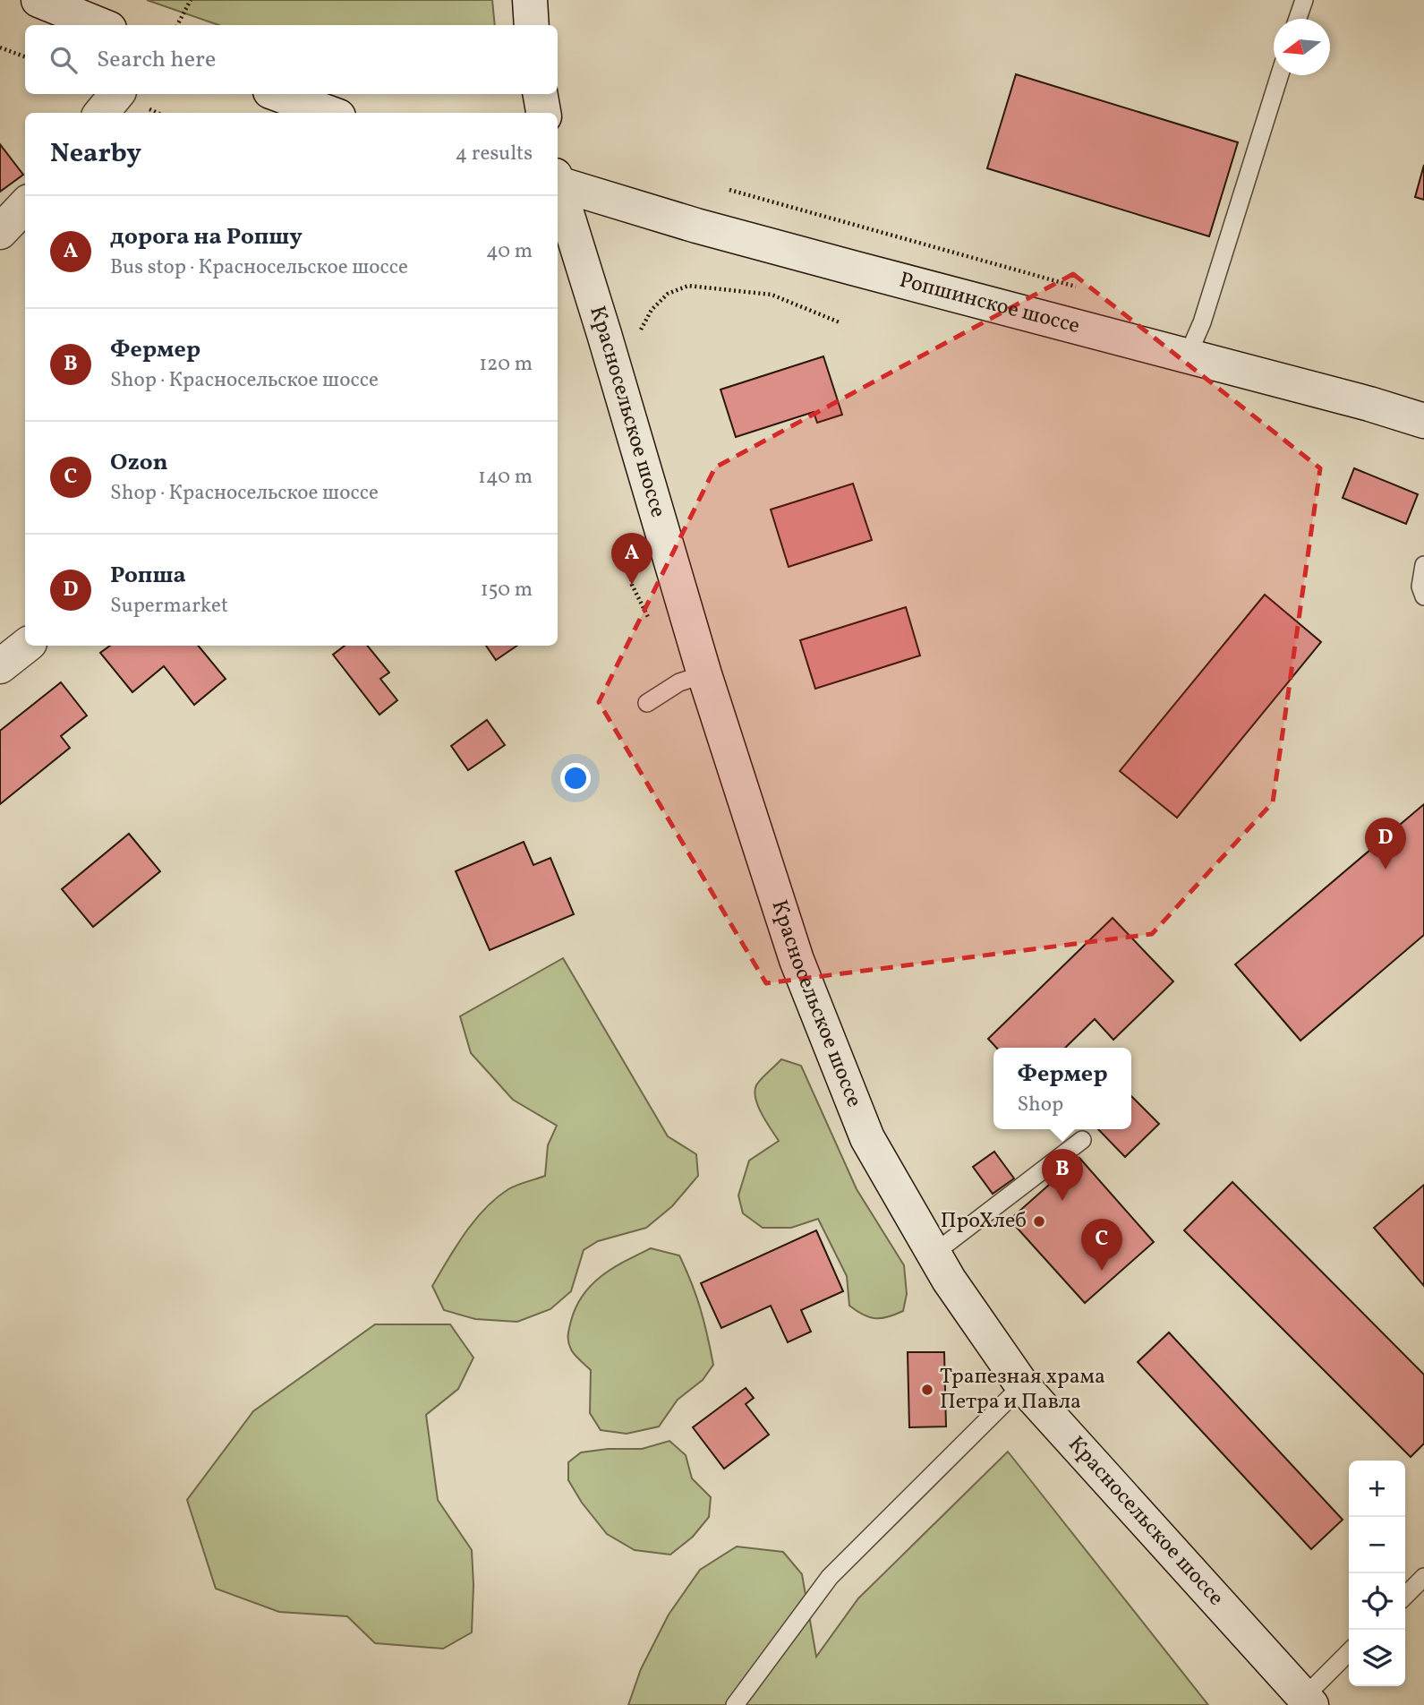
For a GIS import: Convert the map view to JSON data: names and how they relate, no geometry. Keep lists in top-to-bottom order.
{
  "streets": {
    "main road": ["Ропшинское шоссе", "Красносельское шоссе"]
  },
  "places": ["ПроХлеб", "Трапезная храма Петра и Павла"],
  "north": "left",
  "page": {
    "search": "Search here",
    "heading": ["Nearby", "4 results"],
    "list": [
      {
        "mark": "A",
        "name": "дорога на Ропшу",
        "note": "Bus stop · Красносельское шоссе",
        "value": "40 m"
      },
      {
        "mark": "B",
        "name": "Фермер",
        "note": "Shop · Красносельское шоссе",
        "value": "120 m"
      },
      {
        "mark": "C",
        "name": "Ozon",
        "note": "Shop · Красносельское шоссе",
        "value": "140 m"
      },
      {
        "mark": "D",
        "name": "Ропша",
        "note": "Supermarket",
        "value": "150 m"
      }
    ],
    "pins": [
      "A",
      "D",
      "B",
      "C"
    ],
    "popup": ["Фермер", "Shop"],
    "map_buttons": ["+", "−"]
  }
}
